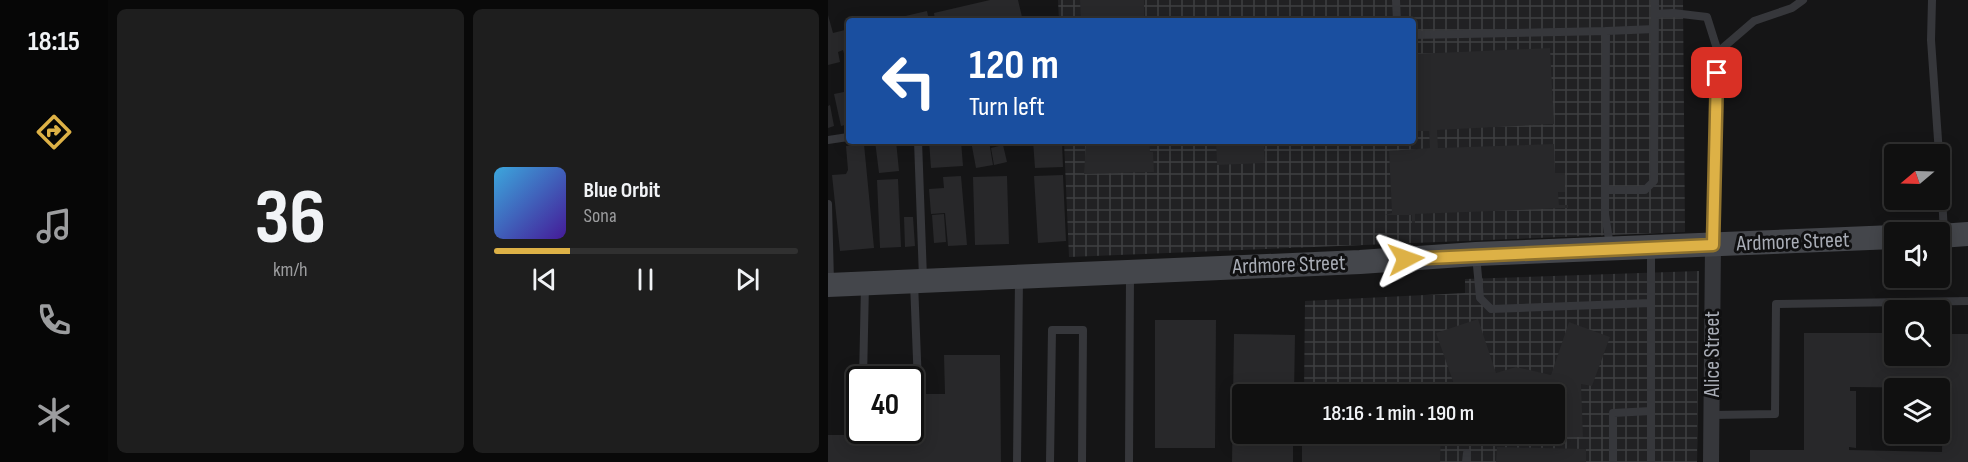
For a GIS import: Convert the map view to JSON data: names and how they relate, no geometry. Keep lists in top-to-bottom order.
{
  "streets": {
    "street": ["Ardmore Street", "Alice Street"]
  },
  "crossings": [
    ["Ardmore Street", "Alice Street"]
  ],
  "north": "left",
  "page": {
    "tabs": "18:15",
    "tile": ["36", "km/h"],
    "turn": ["120 m", "Turn left"],
    "song": ["Blue Orbit", "Sona"],
    "limit": "40",
    "trip": "18:16 · 1 min · 190 m"
  }
}
